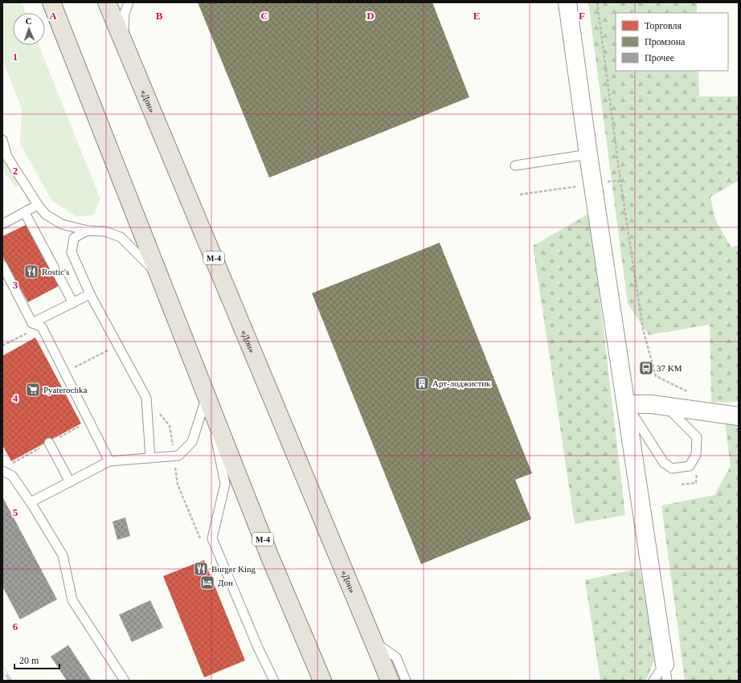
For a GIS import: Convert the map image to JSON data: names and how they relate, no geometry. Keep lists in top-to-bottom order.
{
  "streets": {
    "highway": ["«Дон»", "М-4"]
  },
  "places": {
    "restaurant": ["Rostic's", "Burger King"],
    "bus stop": ["37 KM"],
    "building": ["Арт-лоджистик"],
    "supermarket": ["Pyaterochka"],
    "hotel": ["Дон"]
  },
  "legend": ["Торговля", "Промзона", "Прочее"],
  "scale_bar": "20 m",
  "north": "top",
  "grid": {
    "columns": [
      "A",
      "B",
      "C",
      "D",
      "E",
      "F"
    ],
    "rows": [
      "1",
      "2",
      "3",
      "4",
      "5",
      "6"
    ]
  }
}
